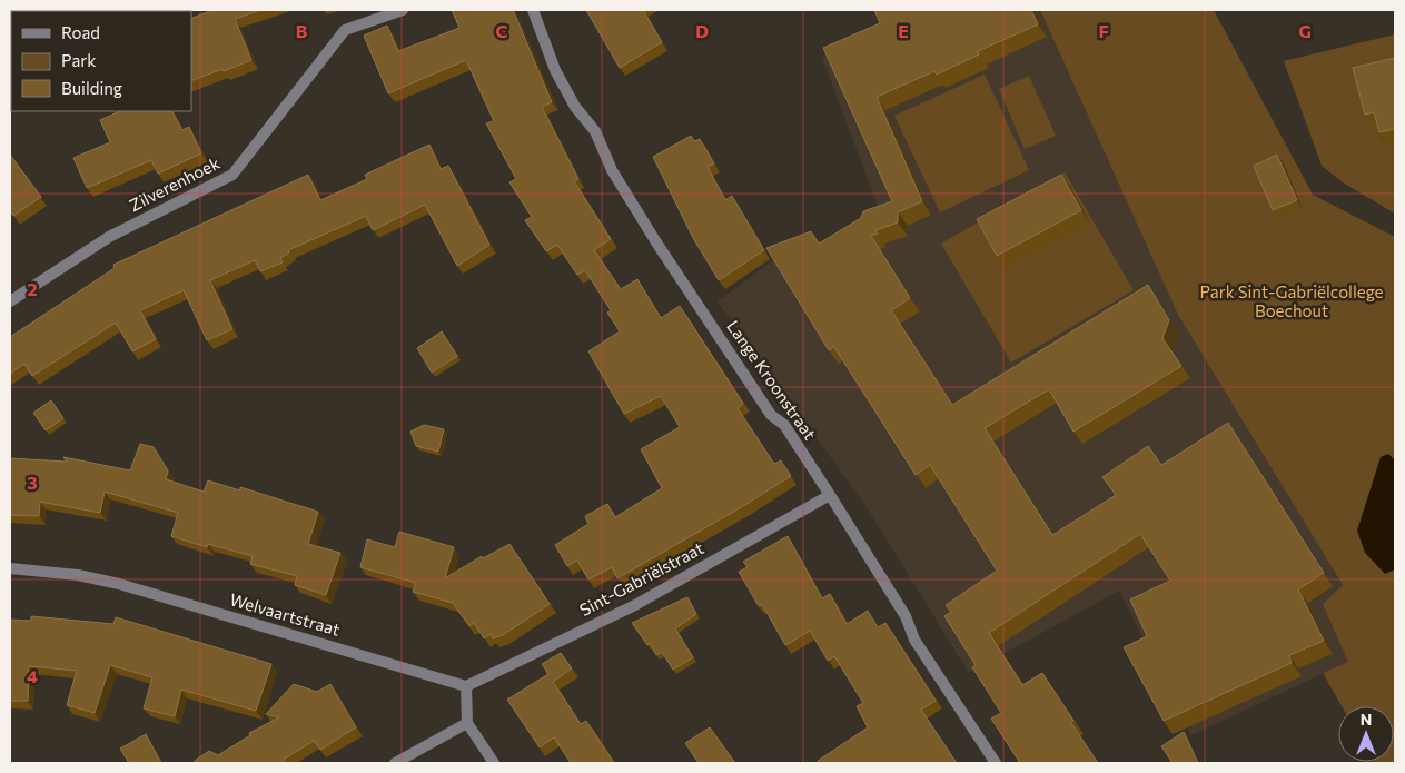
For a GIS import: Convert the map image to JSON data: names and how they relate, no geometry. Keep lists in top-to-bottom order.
{
  "streets": {
    "street": [
      "Zilverenhoek",
      "Lange Kroonstraat",
      "Sint-Gabriëlstraat",
      "Welvaartstraat"
    ]
  },
  "crossings": [
    ["Lange Kroonstraat", "Sint-Gabriëlstraat"],
    ["Sint-Gabriëlstraat", "Welvaartstraat"]
  ],
  "parks": ["Park Sint-Gabriëlcollege Boechout"],
  "legend": ["Road", "Park", "Building"],
  "north": "top",
  "grid": {
    "columns": [
      "B",
      "C",
      "D",
      "E",
      "F",
      "G"
    ],
    "rows": ["2", "3", "4"]
  }
}
